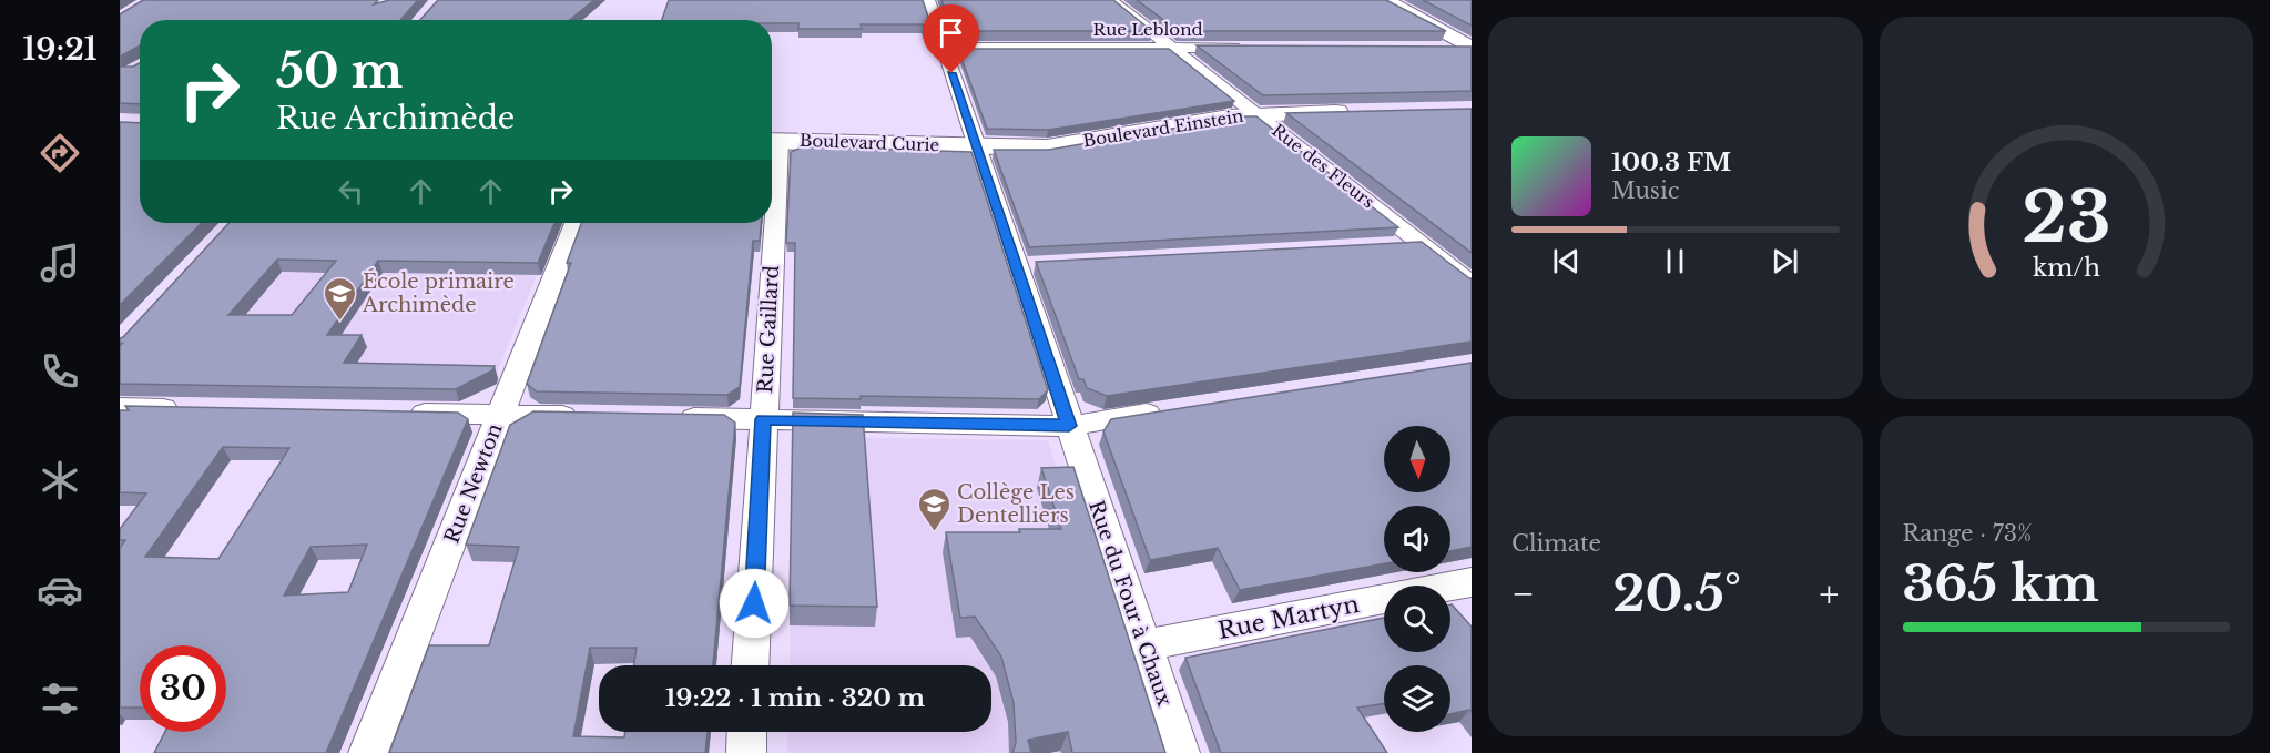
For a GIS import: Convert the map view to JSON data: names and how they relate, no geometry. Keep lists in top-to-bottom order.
{
  "streets": {
    "street": [
      "Rue Leblond",
      "Boulevard Einstein",
      "Boulevard Curie",
      "Rue des Fleurs",
      "Rue Gaillard",
      "Rue Newton",
      "Rue du Four à Chaux",
      "Rue Martyn"
    ]
  },
  "crossings": [
    ["Rue Leblond", "Rue des Fleurs"],
    ["Rue Leblond", "Rue du Four à Chaux"],
    ["Boulevard Einstein", "Boulevard Curie"],
    ["Boulevard Einstein", "Rue des Fleurs"],
    ["Boulevard Einstein", "Rue du Four à Chaux"],
    ["Boulevard Curie", "Rue du Four à Chaux"],
    ["Rue du Four à Chaux", "Rue Martyn"]
  ],
  "places": {
    "school or university": ["École primaire Archimède", "Collège Les Dentelliers"]
  },
  "north": "bottom",
  "page": {
    "tabs": "19:21",
    "turn": ["50 m", "Rue Archimède"],
    "song": ["100.3 FM", "Music"],
    "tile": [
      "Climate",
      ["Range · 73%", "365 km"]
    ],
    "heat": ["−", "20.5°", "+"],
    "limit": "30",
    "trip": "19:22 · 1 min · 320 m",
    "gauge": ["23", "km/h"]
  }
}
